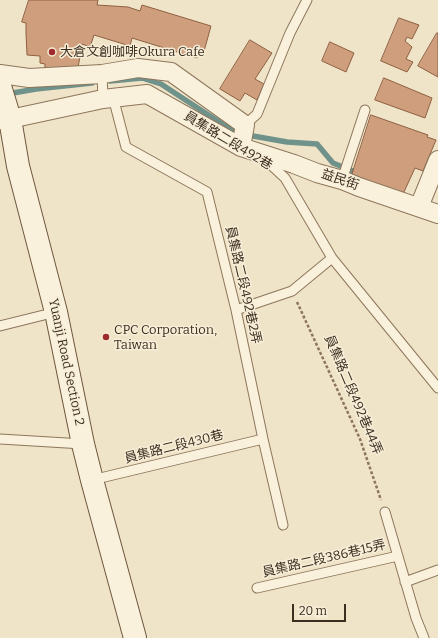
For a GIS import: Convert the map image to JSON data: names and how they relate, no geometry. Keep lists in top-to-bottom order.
{
  "streets": {
    "main road": ["Yuanji Road Section 2"],
    "street": ["員集路二段492巷", "益民街"],
    "lane": ["員集路二段492巷2弄", "員集路二段430巷", "員集路二段386巷15弄"],
    "path": ["員集路二段492巷44弄"]
  },
  "crossings": [
    ["員集路二段492巷", "益民街"],
    ["員集路二段492巷", "員集路二段492巷2弄"],
    ["員集路二段492巷", "Yuanji Road Section 2"],
    ["員集路二段492巷2弄", "員集路二段430巷"],
    ["Yuanji Road Section 2", "員集路二段430巷"],
    ["員集路二段492巷44弄", "員集路二段386巷15弄"]
  ],
  "places": ["大倉文創咖啡Okura Cafe", "CPC Corporation, Taiwan"],
  "scale_bar": "20 m"
}
